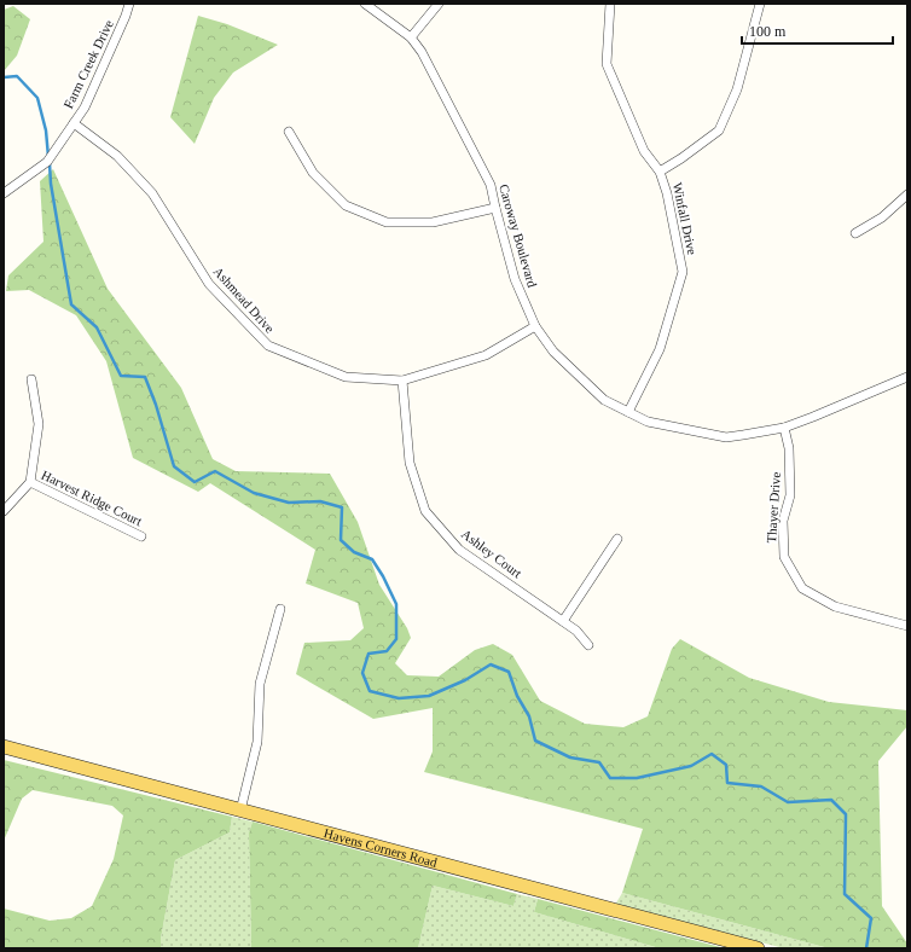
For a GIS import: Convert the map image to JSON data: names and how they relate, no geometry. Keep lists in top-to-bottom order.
{
  "streets": {
    "main road": ["Havens Corners Road"],
    "street": [
      "Farm Creek Drive",
      "Winfall Drive",
      "Caroway Boulevard",
      "Ashmead Drive",
      "Harvest Ridge Court",
      "Thayer Drive",
      "Ashley Court"
    ]
  },
  "crossings": [
    ["Farm Creek Drive", "Ashmead Drive"],
    ["Winfall Drive", "Caroway Boulevard"],
    ["Caroway Boulevard", "Ashmead Drive"],
    ["Caroway Boulevard", "Thayer Drive"],
    ["Ashmead Drive", "Ashley Court"]
  ],
  "scale_bar": "100 m"
}
